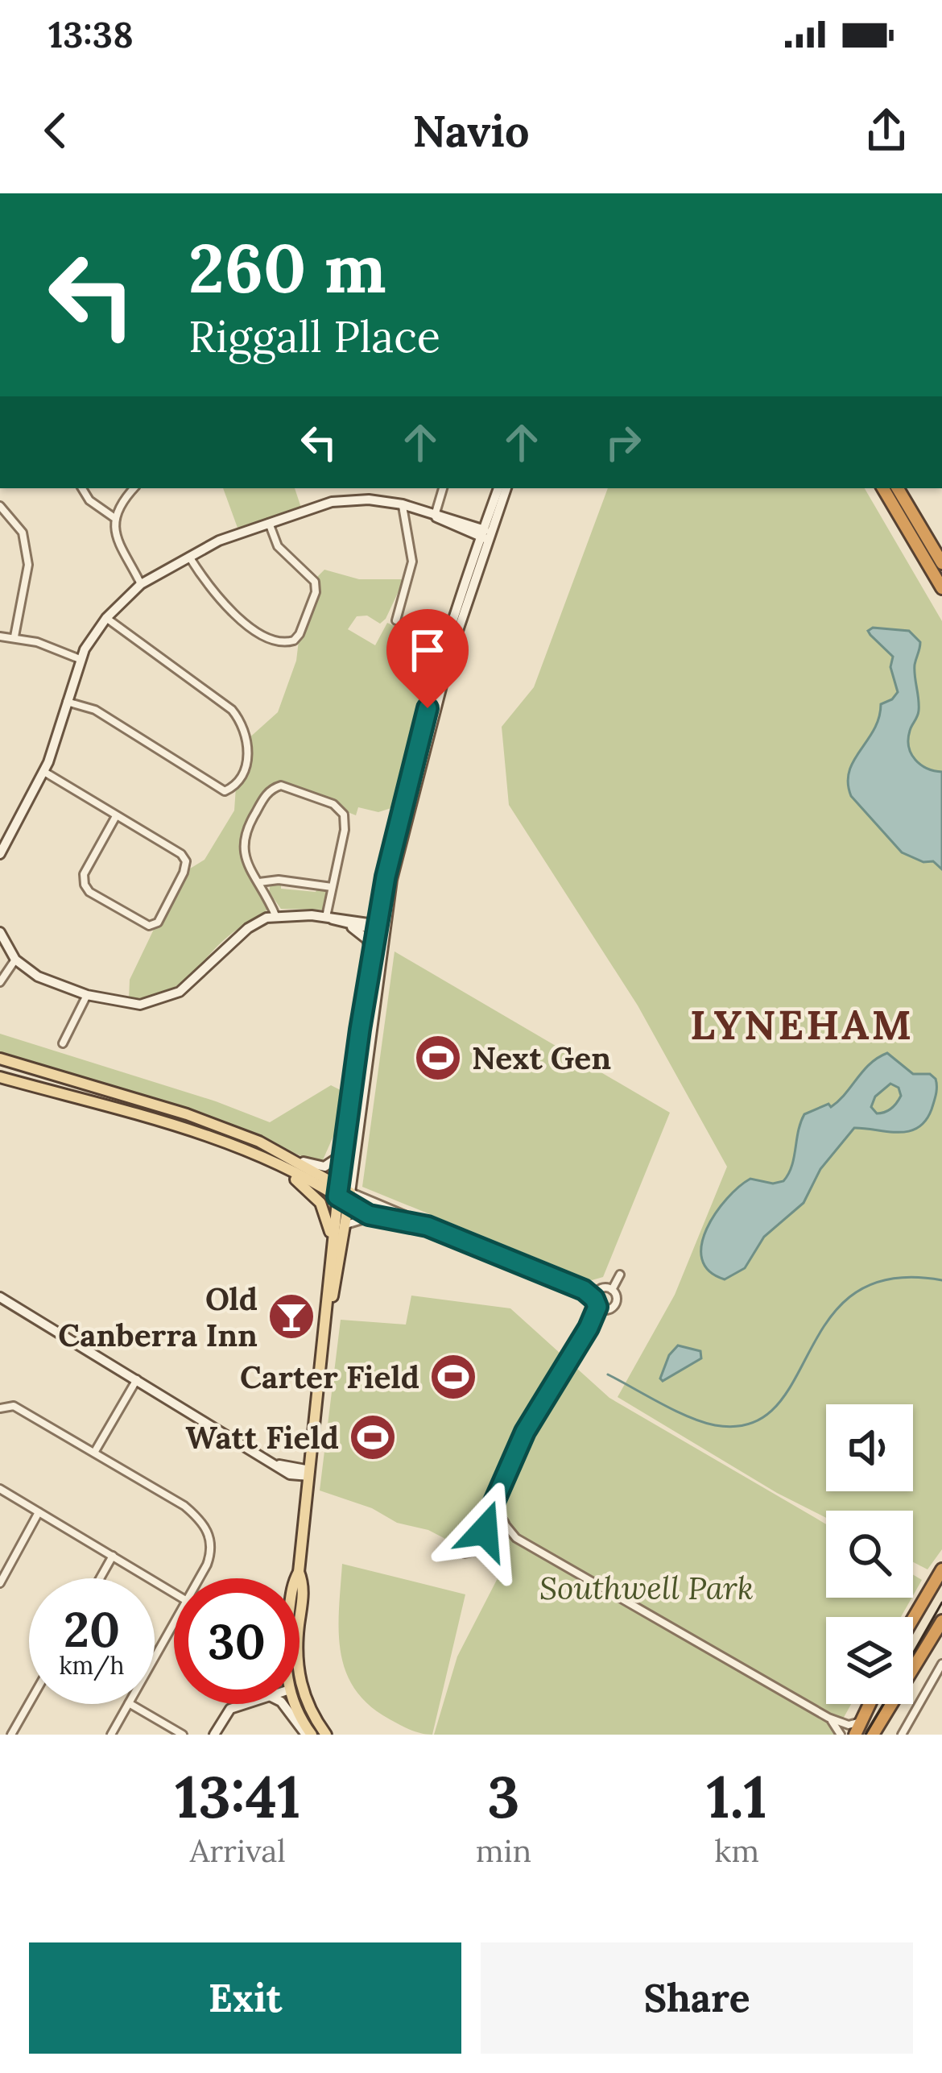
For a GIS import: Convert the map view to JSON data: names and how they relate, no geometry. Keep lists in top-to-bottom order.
{
  "districts": ["LYNEHAM"],
  "parks": ["Southwell Park"],
  "places": {
    "sports": ["Next Gen", "Carter Field", "Watt Field"],
    "bar": ["Old Canberra Inn"]
  },
  "page": {
    "status": "13:38",
    "header": "Navio",
    "turn": ["260 m", "Riggall Place"],
    "speed": "20 km/h",
    "limit": "30",
    "eta": [
      "13:41",
      "Arrival",
      "3",
      "min",
      "1.1",
      "km"
    ],
    "buttons": ["Exit", "Share"]
  }
}
